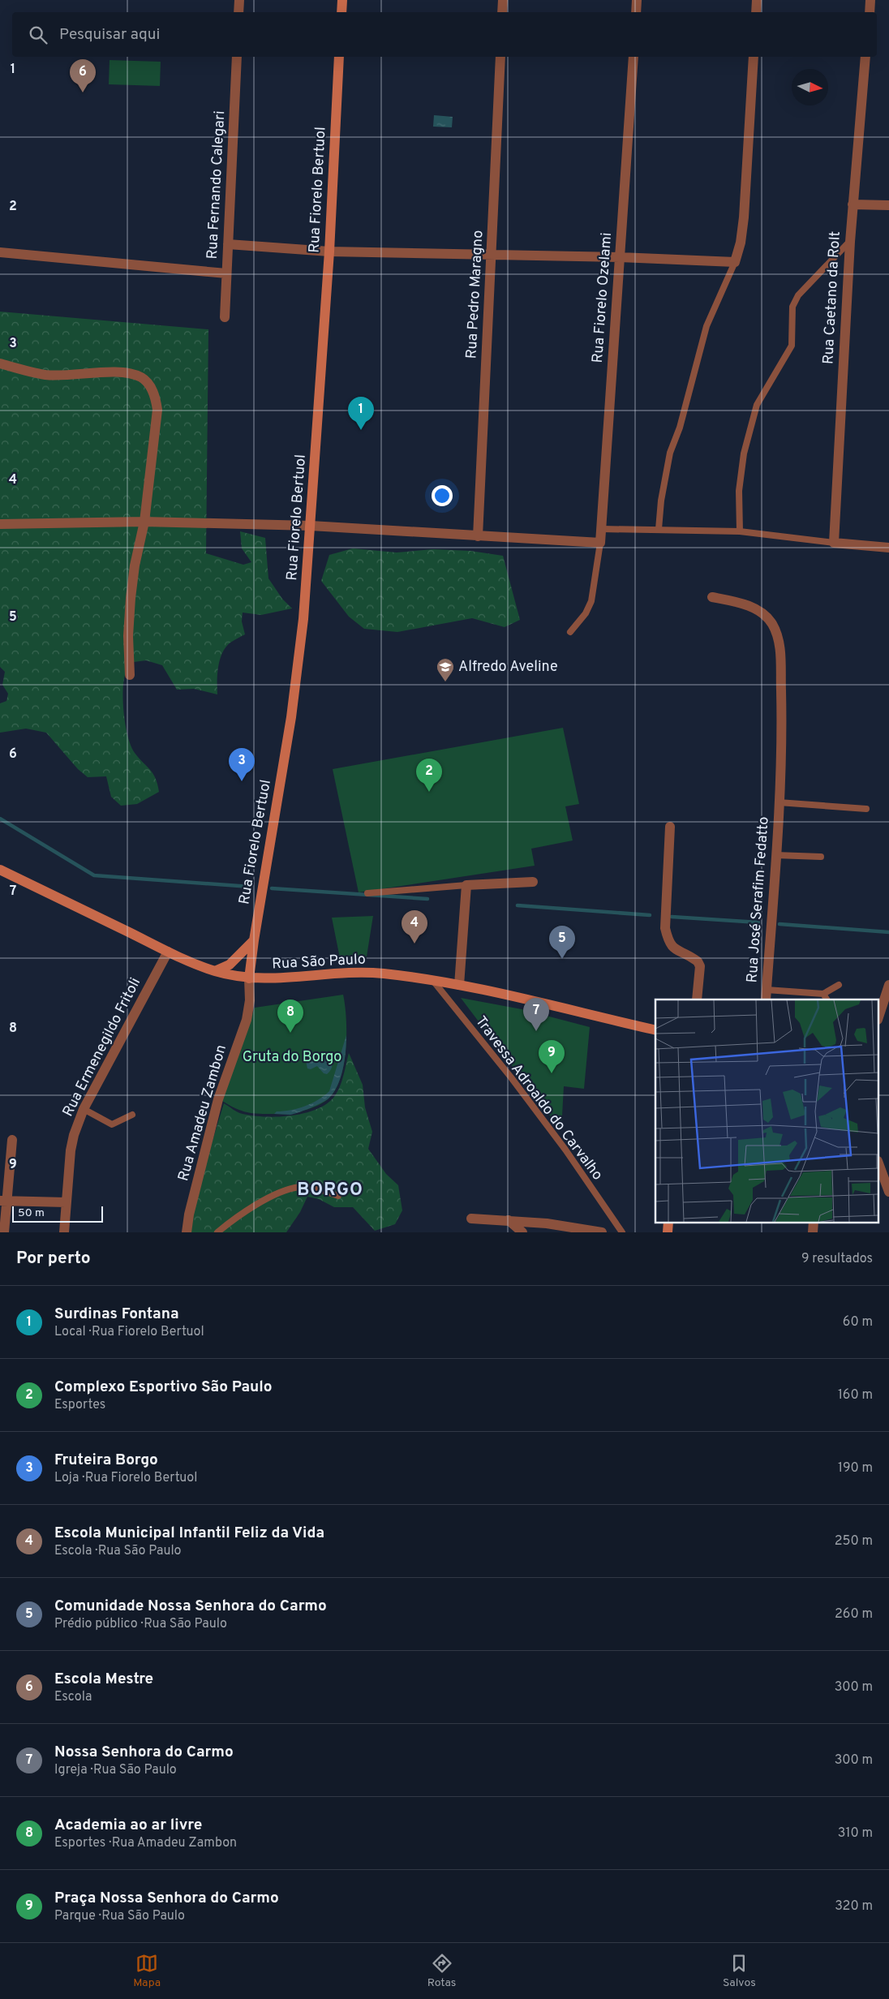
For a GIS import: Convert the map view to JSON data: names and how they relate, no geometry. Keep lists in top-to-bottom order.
{
  "streets": {
    "main road": ["Rua Fiorelo Bertuol", "Rua São Paulo"],
    "street": [
      "Rua Fernando Calegari",
      "Rua Pedro Maragno",
      "Rua Fiorelo Ozelami",
      "Rua Caetano da Rolt",
      "Rua José Serafim Fedatto",
      "Rua Ermenegildo Fritoli",
      "Rua Amadeu Zambon"
    ],
    "lane": ["Travessa Adroaldo do Carvalho"]
  },
  "crossings": [
    ["Rua Fiorelo Bertuol", "Rua São Paulo"],
    ["Rua Fiorelo Bertuol", "Rua Amadeu Zambon"],
    ["Rua São Paulo", "Rua Ermenegildo Fritoli"],
    ["Rua São Paulo", "Travessa Adroaldo do Carvalho"],
    ["Rua São Paulo", "Rua Amadeu Zambon"]
  ],
  "districts": ["BORGO"],
  "parks": ["Gruta do Borgo"],
  "places": {
    "school or university": ["Alfredo Aveline"]
  },
  "scale_bar": "50 m",
  "north": "right",
  "page": {
    "search": "Pesquisar aqui",
    "pins": [
      "6",
      "1",
      "3",
      "2",
      "4",
      "5",
      "7",
      "8",
      "9"
    ],
    "scale": "50 m",
    "heading": ["Por perto", "9 resultados"],
    "list": [
      {
        "mark": "1",
        "name": "Surdinas Fontana",
        "note": "Local · Rua Fiorelo Bertuol",
        "value": "60 m"
      },
      {
        "mark": "2",
        "name": "Complexo Esportivo São Paulo",
        "note": "Esportes",
        "value": "160 m"
      },
      {
        "mark": "3",
        "name": "Fruteira Borgo",
        "note": "Loja · Rua Fiorelo Bertuol",
        "value": "190 m"
      },
      {
        "mark": "4",
        "name": "Escola Municipal Infantil Feliz da Vida",
        "note": "Escola · Rua São Paulo",
        "value": "250 m"
      },
      {
        "mark": "5",
        "name": "Comunidade Nossa Senhora do Carmo",
        "note": "Prédio público · Rua São Paulo",
        "value": "260 m"
      },
      {
        "mark": "6",
        "name": "Escola Mestre",
        "note": "Escola",
        "value": "300 m"
      },
      {
        "mark": "7",
        "name": "Nossa Senhora do Carmo",
        "note": "Igreja · Rua São Paulo",
        "value": "300 m"
      },
      {
        "mark": "8",
        "name": "Academia ao ar livre",
        "note": "Esportes · Rua Amadeu Zambon",
        "value": "310 m"
      },
      {
        "mark": "9",
        "name": "Praça Nossa Senhora do Carmo",
        "note": "Parque · Rua São Paulo",
        "value": "320 m"
      }
    ],
    "nav": ["Mapa", "Rotas", "Salvos"]
  },
  "grid": {
    "rows": [
      "1",
      "2",
      "3",
      "4",
      "5",
      "6",
      "7",
      "8",
      "9"
    ]
  }
}
